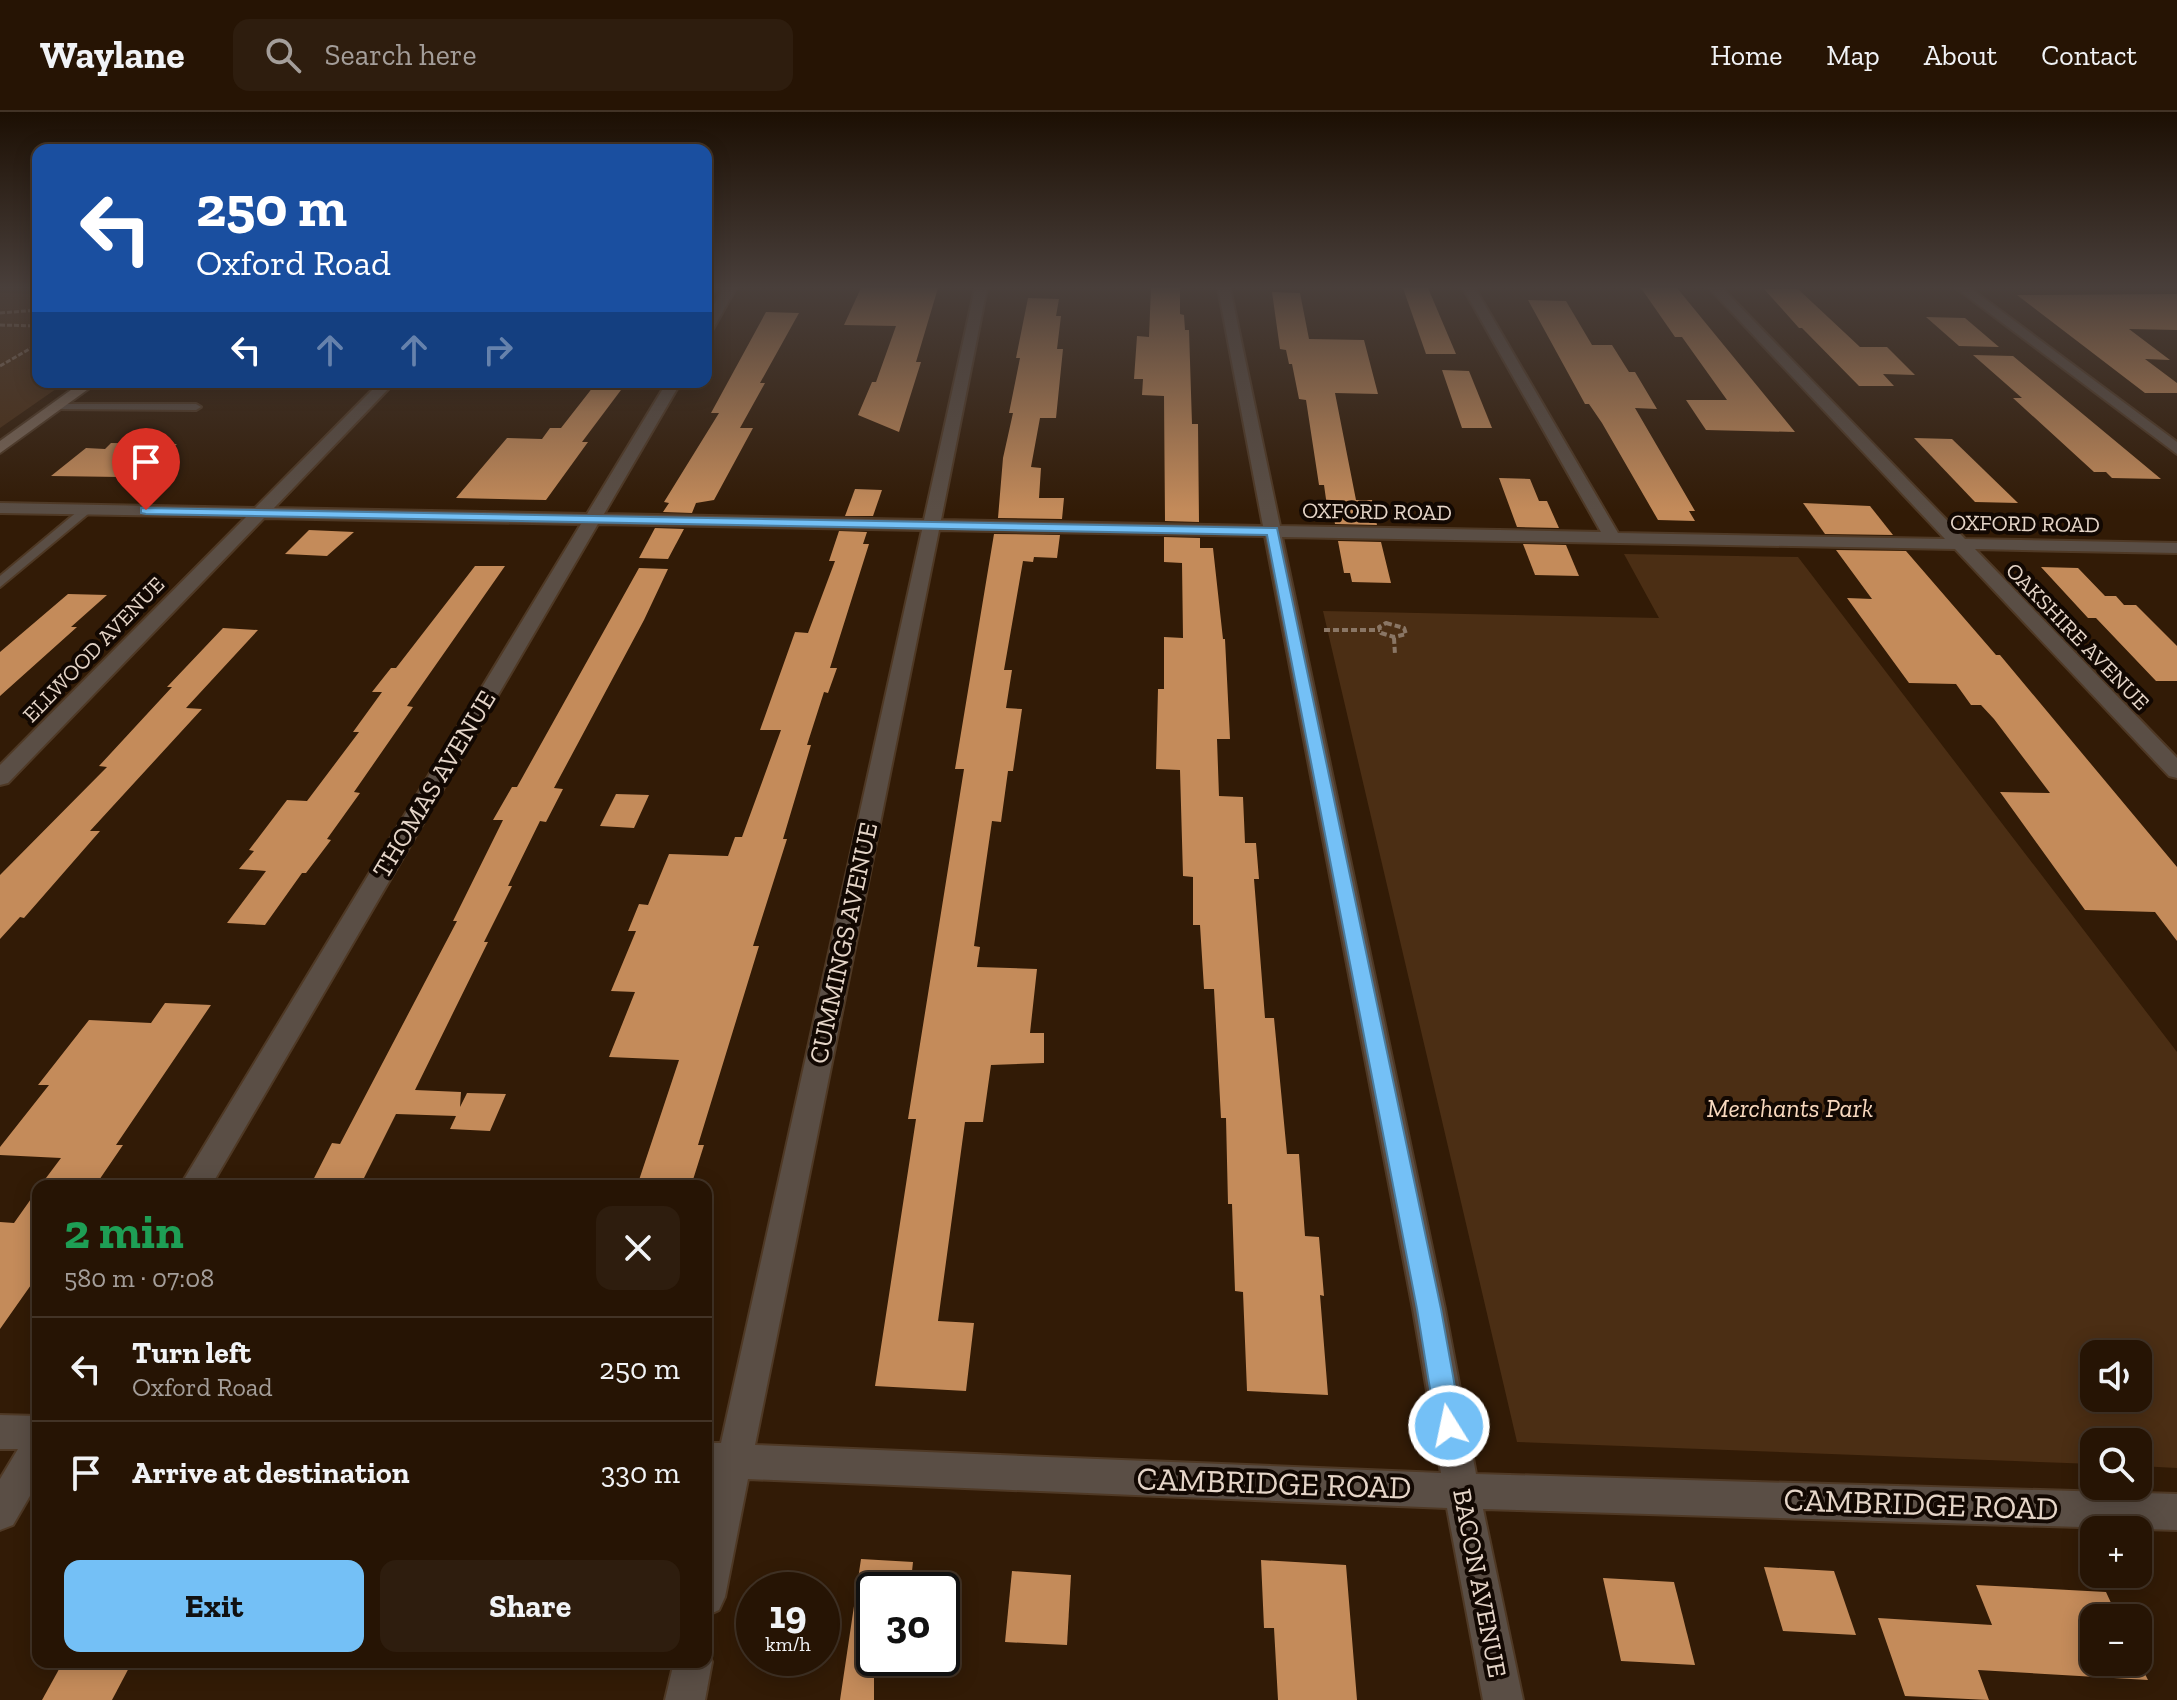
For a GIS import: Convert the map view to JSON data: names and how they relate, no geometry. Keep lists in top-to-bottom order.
{
  "streets": {
    "street": [
      "OXFORD ROAD",
      "OAKSHIRE AVENUE",
      "ELLWOOD AVENUE",
      "THOMAS AVENUE",
      "CUMMINGS AVENUE",
      "CAMBRIDGE ROAD",
      "BACON AVENUE"
    ]
  },
  "crossings": [
    ["OXFORD ROAD", "OAKSHIRE AVENUE"],
    ["OXFORD ROAD", "ELLWOOD AVENUE"],
    ["OXFORD ROAD", "THOMAS AVENUE"],
    ["OXFORD ROAD", "CUMMINGS AVENUE"],
    ["OXFORD ROAD", "BACON AVENUE"],
    ["CUMMINGS AVENUE", "CAMBRIDGE ROAD"],
    ["CAMBRIDGE ROAD", "BACON AVENUE"]
  ],
  "parks": ["Merchants Park"],
  "page": {
    "header": "Waylane",
    "search": "Search here",
    "nav": [
      "Home",
      "Map",
      "About",
      "Contact"
    ],
    "turn": ["250 m", "Oxford Road"],
    "heading": ["2 min", "580 m · 07:08"],
    "list": [
      {
        "name": "Turn left",
        "note": "Oxford Road",
        "value": "250 m"
      },
      {
        "name": "Arrive at destination",
        "value": "330 m"
      }
    ],
    "map_buttons": ["+", "−"],
    "buttons": ["Exit", "Share"],
    "speed": "19 km/h",
    "limit": "30"
  }
}
